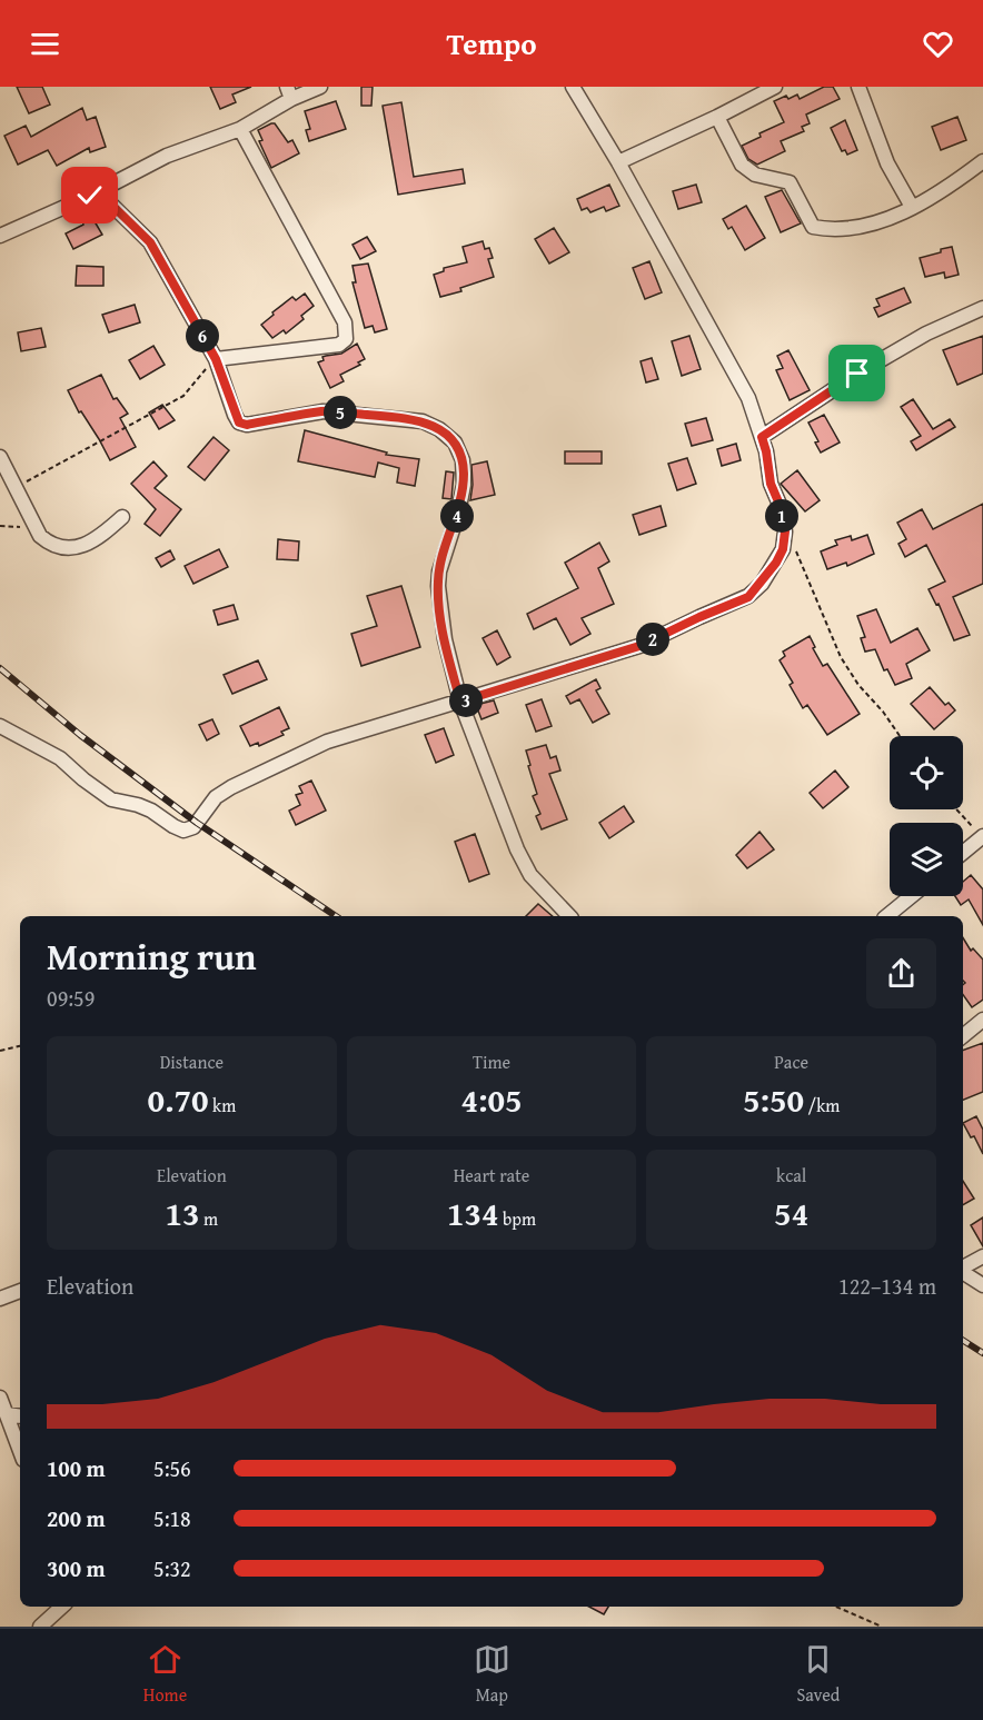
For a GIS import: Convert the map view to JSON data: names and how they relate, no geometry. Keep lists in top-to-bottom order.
{
  "page": {
    "header": "Tempo",
    "pins": [
      "6",
      "5",
      "1",
      "4",
      "2",
      "3"
    ],
    "heading": ["Morning run", "09:59"],
    "stats": [
      ["Distance", "0.70 km"],
      ["Time", "4:05"],
      ["Pace", "5:50 /km"],
      ["Elevation", "13 m"],
      ["Heart rate", "134 bpm"],
      ["kcal", "54"]
    ],
    "chart": ["Elevation", "122–134 m"],
    "list": [
      {
        "name": "100 m",
        "note": "5:56"
      },
      {
        "name": "200 m",
        "note": "5:18"
      },
      {
        "name": "300 m",
        "note": "5:32"
      }
    ],
    "tabs": ["Home", "Map", "Saved"]
  }
}
